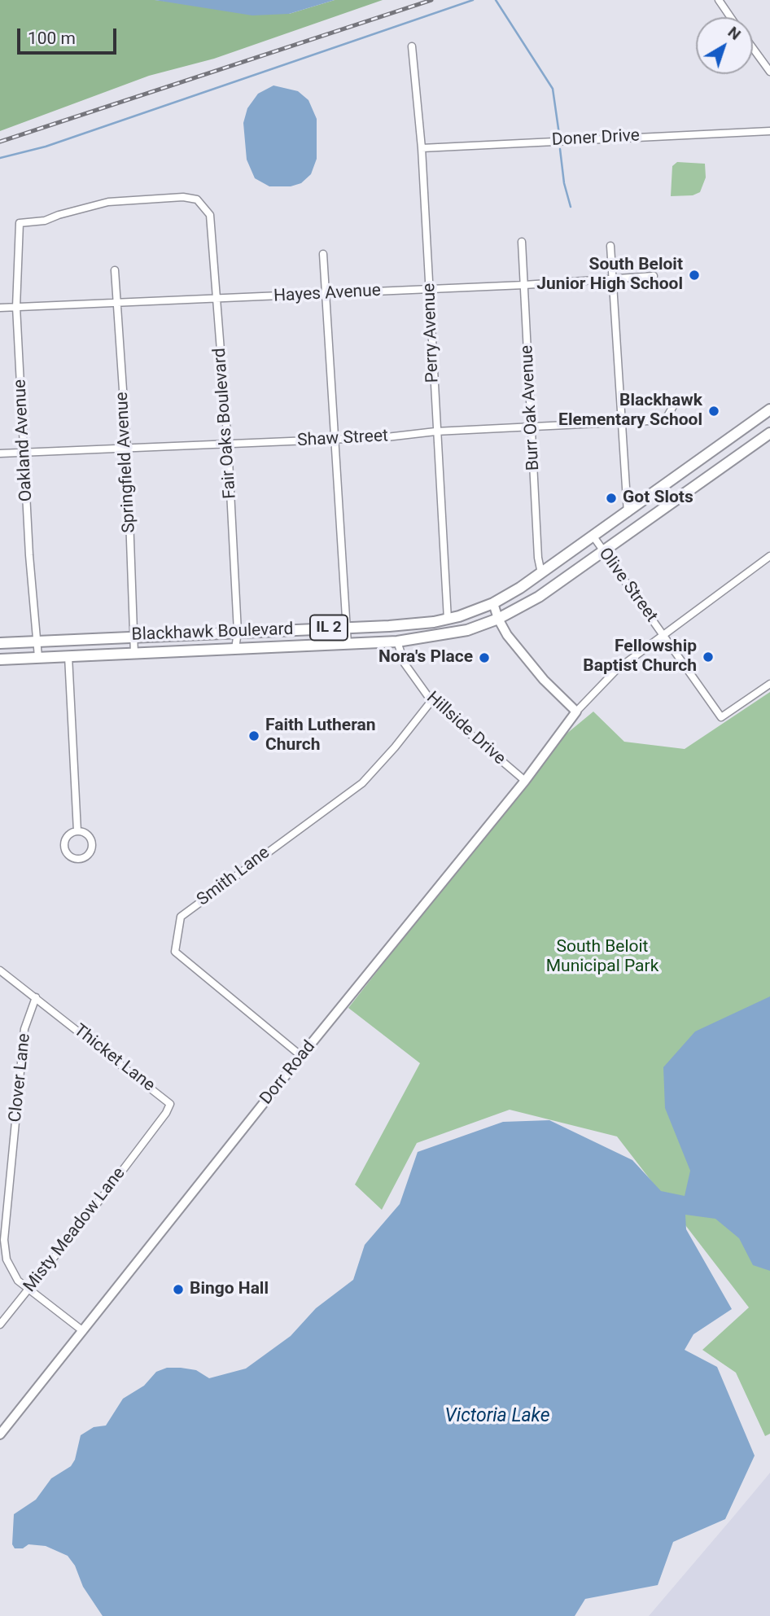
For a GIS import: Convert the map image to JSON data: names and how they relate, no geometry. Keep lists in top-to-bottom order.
{
  "streets": {
    "main road": ["IL 2", "Blackhawk Boulevard"],
    "street": [
      "Doner Drive",
      "Hayes Avenue",
      "Perry Avenue",
      "Burr Oak Avenue",
      "Fair Oaks Boulevard",
      "Shaw Street",
      "Oakland Avenue",
      "Springfield Avenue",
      "Olive Street",
      "Hillside Drive",
      "Smith Lane",
      "Thicket Lane",
      "Dorr Road",
      "Clover Lane",
      "Misty Meadow Lane"
    ]
  },
  "crossings": [
    ["Doner Drive", "Perry Avenue"],
    ["Hayes Avenue", "Perry Avenue"],
    ["Hayes Avenue", "Burr Oak Avenue"],
    ["Hayes Avenue", "Fair Oaks Boulevard"],
    ["Hayes Avenue", "Oakland Avenue"],
    ["Hayes Avenue", "Springfield Avenue"],
    ["Perry Avenue", "Shaw Street"],
    ["Perry Avenue", "Blackhawk Boulevard"],
    ["Burr Oak Avenue", "Shaw Street"],
    ["Burr Oak Avenue", "Blackhawk Boulevard"],
    ["Fair Oaks Boulevard", "Shaw Street"],
    ["Fair Oaks Boulevard", "Oakland Avenue"],
    ["Fair Oaks Boulevard", "Blackhawk Boulevard"],
    ["Shaw Street", "Oakland Avenue"],
    ["Shaw Street", "Springfield Avenue"],
    ["Oakland Avenue", "Blackhawk Boulevard"],
    ["Springfield Avenue", "Blackhawk Boulevard"],
    ["Olive Street", "Blackhawk Boulevard"],
    ["Blackhawk Boulevard", "Hillside Drive"],
    ["Hillside Drive", "Smith Lane"],
    ["Hillside Drive", "Dorr Road"],
    ["Smith Lane", "Dorr Road"],
    ["Thicket Lane", "Clover Lane"],
    ["Thicket Lane", "Misty Meadow Lane"],
    ["Dorr Road", "Clover Lane"],
    ["Clover Lane", "Misty Meadow Lane"]
  ],
  "water": ["Victoria Lake"],
  "parks": ["South Beloit Municipal Park"],
  "places": [
    "South Beloit Junior High School",
    "Blackhawk Elementary School",
    "Got Slots",
    "Fellowship Baptist Church",
    "Nora's Place",
    "Faith Lutheran Church",
    "Bingo Hall"
  ],
  "scale_bar": "100 m",
  "north": "top right"
}
